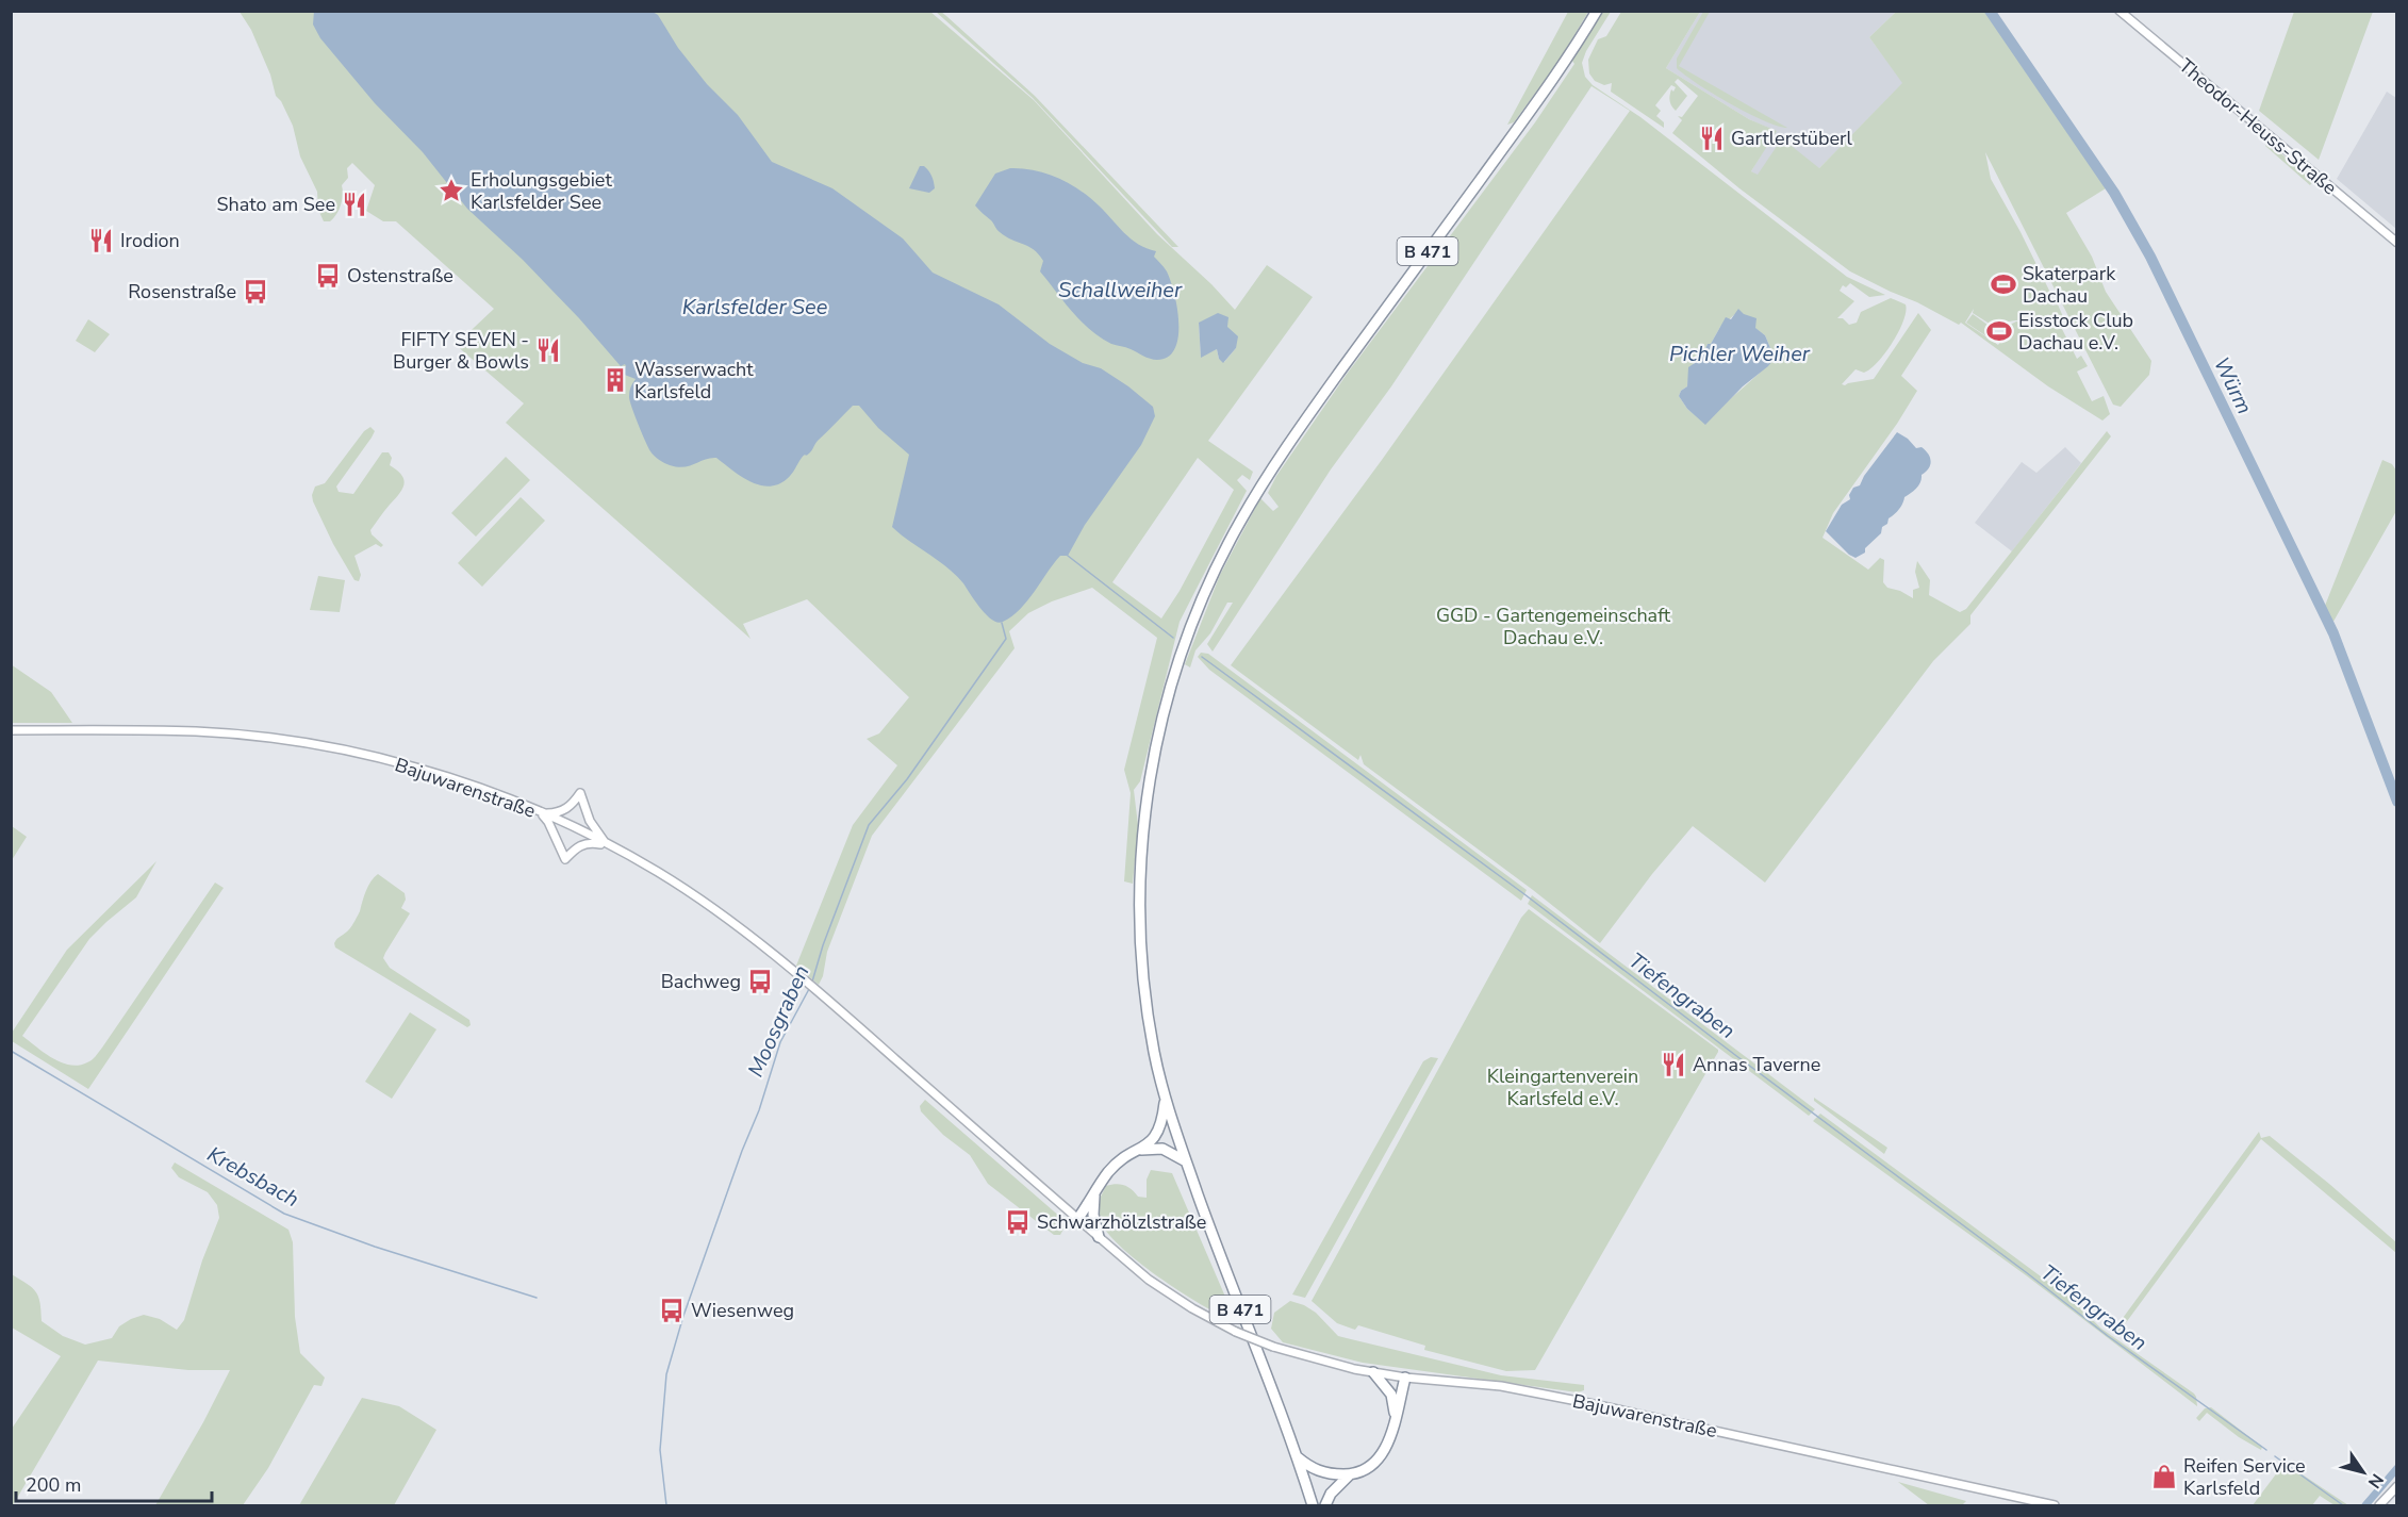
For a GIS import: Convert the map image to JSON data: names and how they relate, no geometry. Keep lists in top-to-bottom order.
{
  "streets": {
    "highway": ["B 471"],
    "main road": ["Theodor-Heuss-Straße", "Bajuwarenstraße"]
  },
  "water": [
    "Schallweiher",
    "Karlsfelder See",
    "Pichler Weiher",
    "Würm",
    "Tiefengraben",
    "Moosgraben",
    "Krebsbach"
  ],
  "parks": ["GGD - Gartengemeinschaft Dachau e.V.", "Kleingartenverein Karlsfeld e.V."],
  "places": {
    "restaurant": [
      "Gartlerstüberl",
      "Shato am See",
      "Irodion",
      "FIFTY SEVEN - Burger & Bowls",
      "Annas Taverne"
    ],
    "place": ["Erholungsgebiet Karlsfelder See"],
    "bus stop": [
      "Ostenstraße",
      "Rosenstraße",
      "Bachweg",
      "Schwarzhölzlstraße",
      "Wiesenweg"
    ],
    "sports": ["Skaterpark Dachau", "Eisstock Club Dachau e.V."],
    "building": ["Wasserwacht Karlsfeld"],
    "shop": ["Reifen Service Karlsfeld"]
  },
  "scale_bar": "200 m",
  "north": "bottom right"
}
